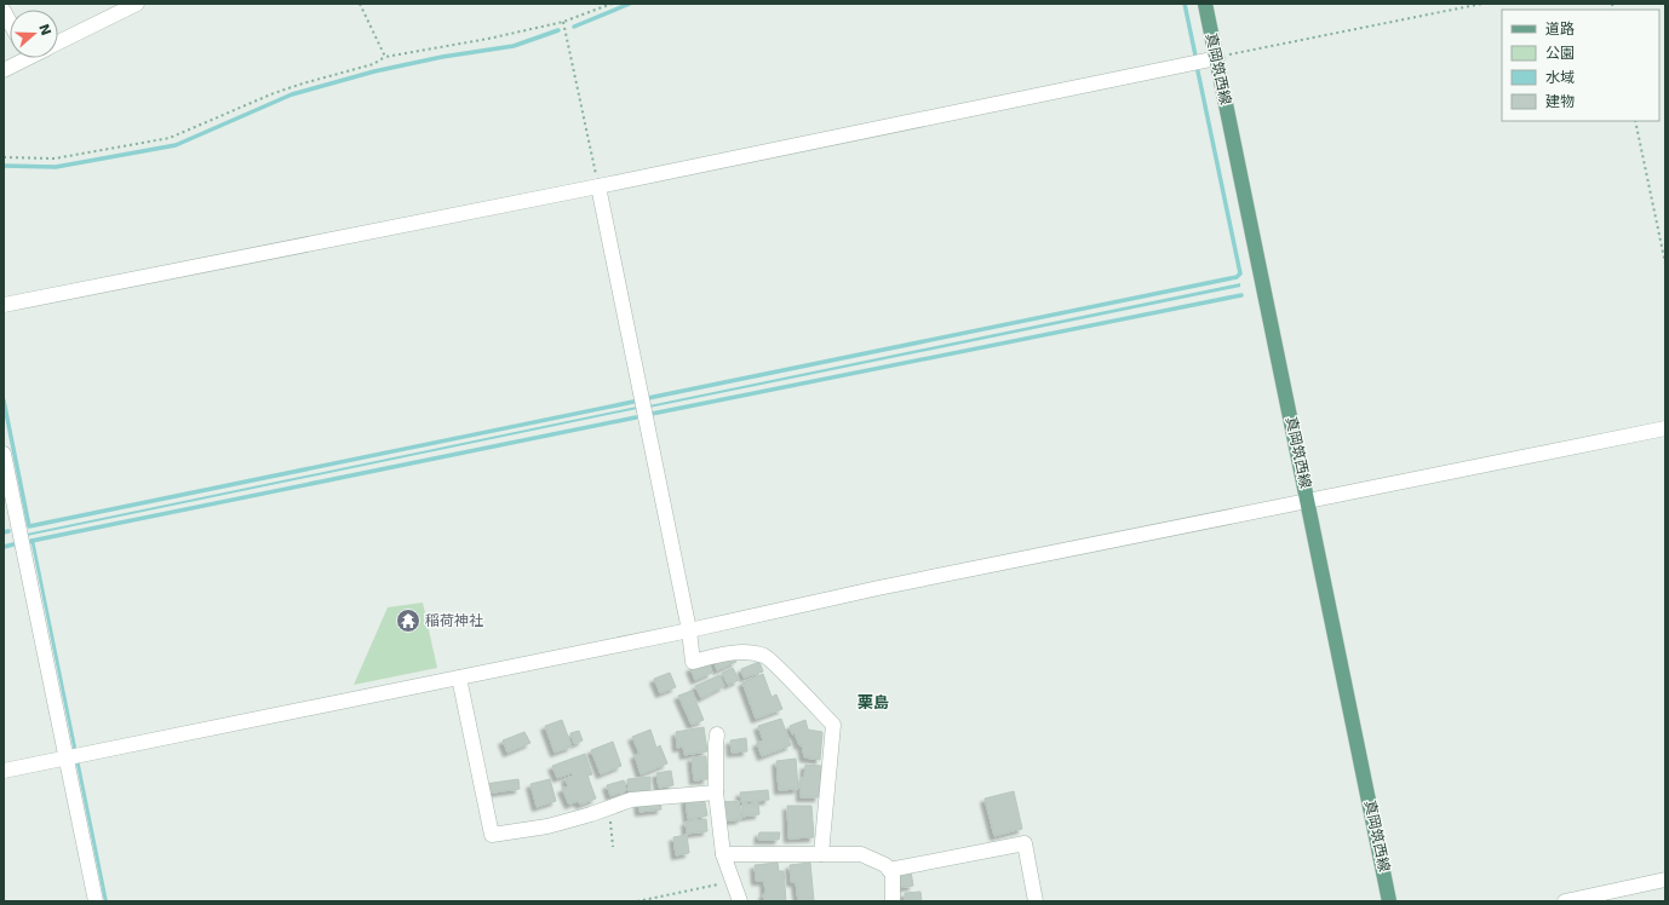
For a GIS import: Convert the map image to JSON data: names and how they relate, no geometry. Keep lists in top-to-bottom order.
{
  "streets": {
    "main road": ["真岡筑西線"]
  },
  "districts": ["栗島"],
  "places": {
    "temple": ["稲荷神社"]
  },
  "legend": [
    "道路",
    "公園",
    "水域",
    "建物"
  ],
  "north": "right"
}
